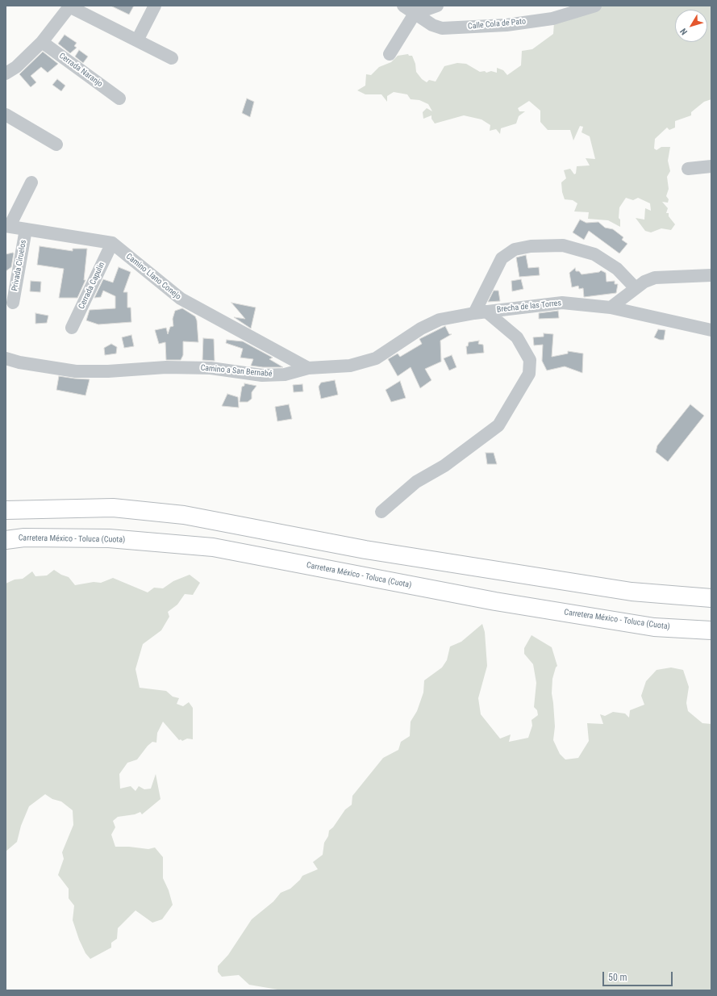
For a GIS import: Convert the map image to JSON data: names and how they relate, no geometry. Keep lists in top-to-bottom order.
{
  "streets": {
    "highway": ["Carretera México - Toluca (Cuota)"],
    "street": [
      "Calle Cola de Pato",
      "Cerrada Naranjo",
      "Privada Ciruelos",
      "Camino Llano Conejo",
      "Cerrada Capulin",
      "Brecha de las Torres",
      "Camino a San Bernabé"
    ]
  },
  "crossings": [
    ["Privada Ciruelos", "Camino Llano Conejo"],
    ["Camino Llano Conejo", "Cerrada Capulin"],
    ["Camino Llano Conejo", "Camino a San Bernabé"],
    ["Brecha de las Torres", "Camino a San Bernabé"]
  ],
  "scale_bar": "50 m",
  "north": "bottom left"
}
